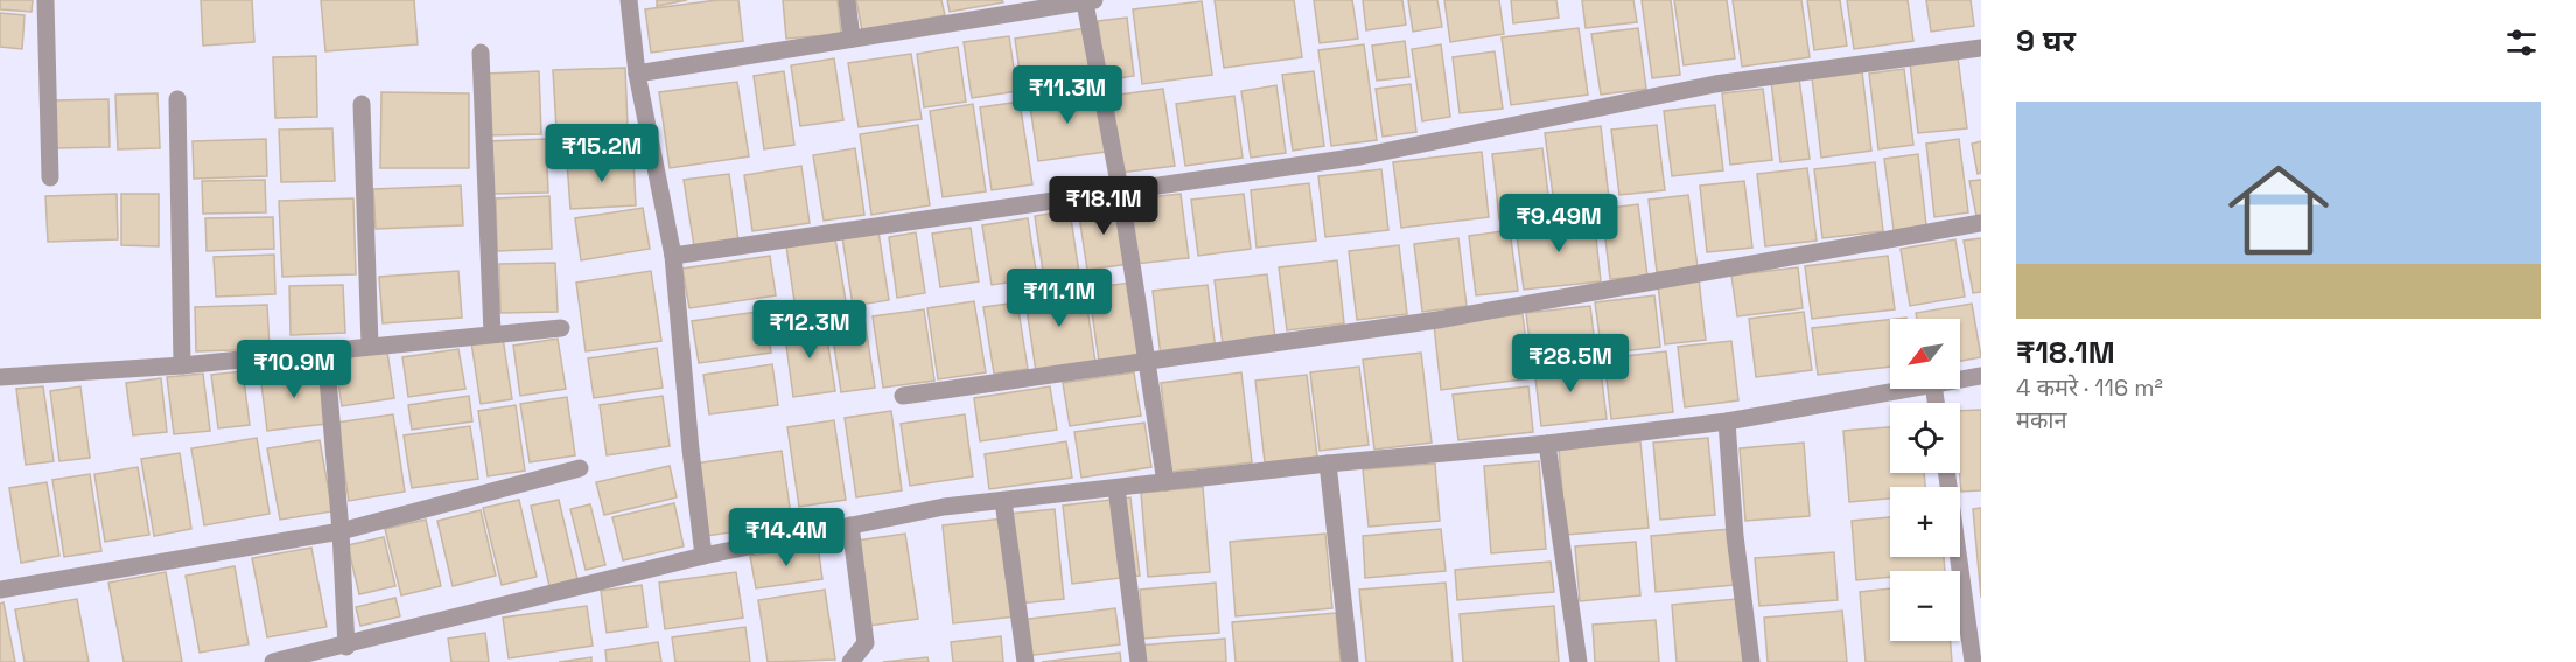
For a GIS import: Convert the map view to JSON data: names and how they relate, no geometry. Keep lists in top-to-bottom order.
{
  "north": "bottom left",
  "page": {
    "heading": "9 घर",
    "price": [
      "₹11.3M",
      "₹15.2M",
      "₹18.1M",
      "₹9.49M",
      "₹11.1M",
      "₹12.3M",
      "₹28.5M",
      "₹10.9M",
      "₹14.4M"
    ],
    "list": [
      {
        "name": "₹18.1M",
        "note": "4 कमरे · 116 m² · मकान"
      }
    ],
    "map_buttons": ["+", "−"]
  }
}
